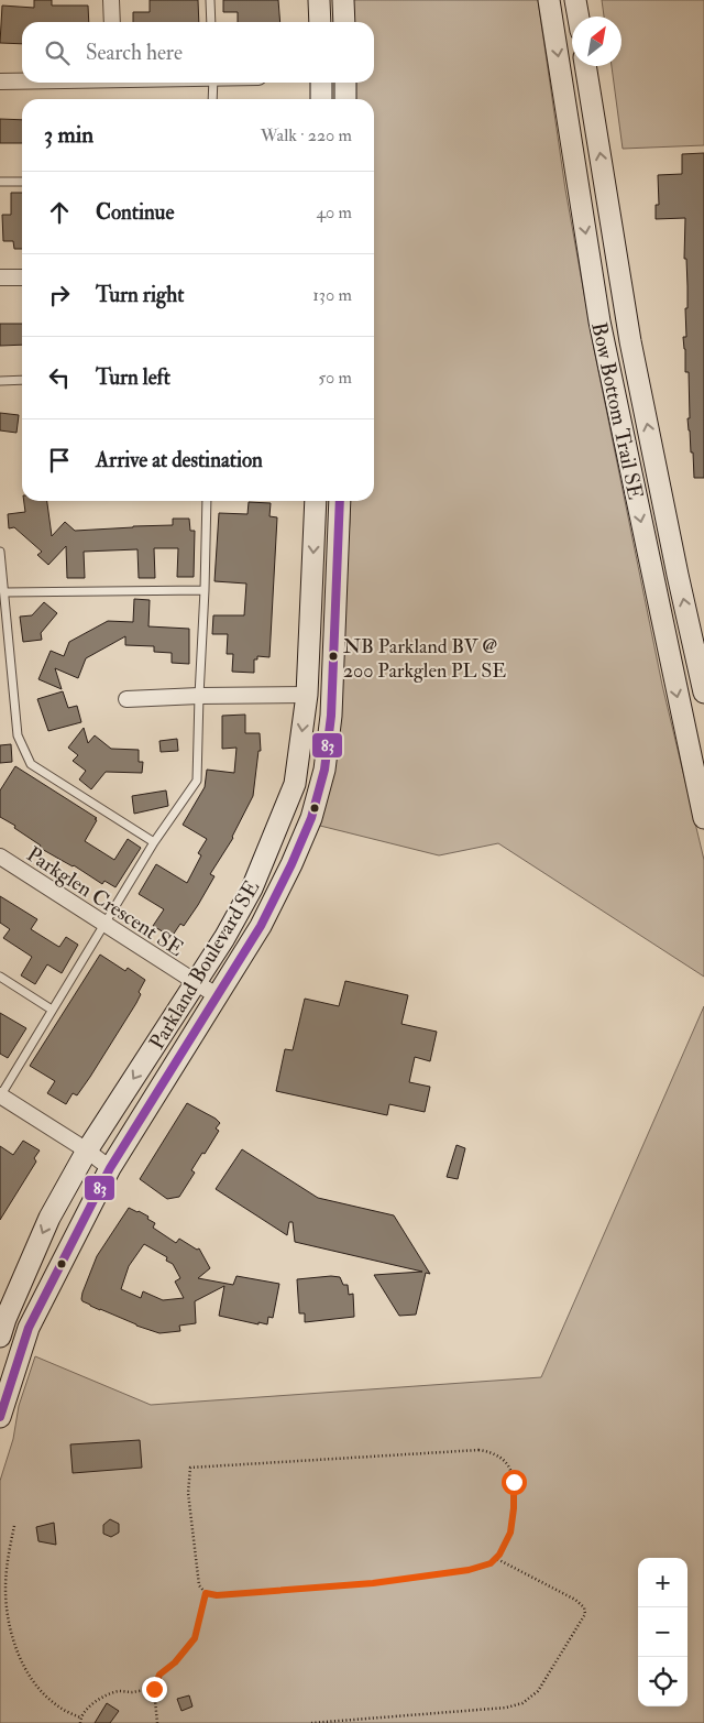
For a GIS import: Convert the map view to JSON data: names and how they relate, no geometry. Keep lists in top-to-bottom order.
{
  "streets": {
    "street": ["Bow Bottom Trail SE", "Parkglen Crescent SE", "Parkland Boulevard SE"]
  },
  "crossings": [
    ["Parkglen Crescent SE", "Parkland Boulevard SE"]
  ],
  "places": ["NB Parkland BV @ 200 Parkglen PL SE"],
  "lines": ["transit line 83"],
  "north": "top right",
  "page": {
    "search": "Search here",
    "heading": ["3 min", "Walk · 220 m"],
    "list": [
      ["Continue", "40 m"],
      ["Turn right", "130 m"],
      ["Turn left", "50 m"],
      "Arrive at destination"
    ],
    "map_buttons": ["+", "−"]
  }
}
